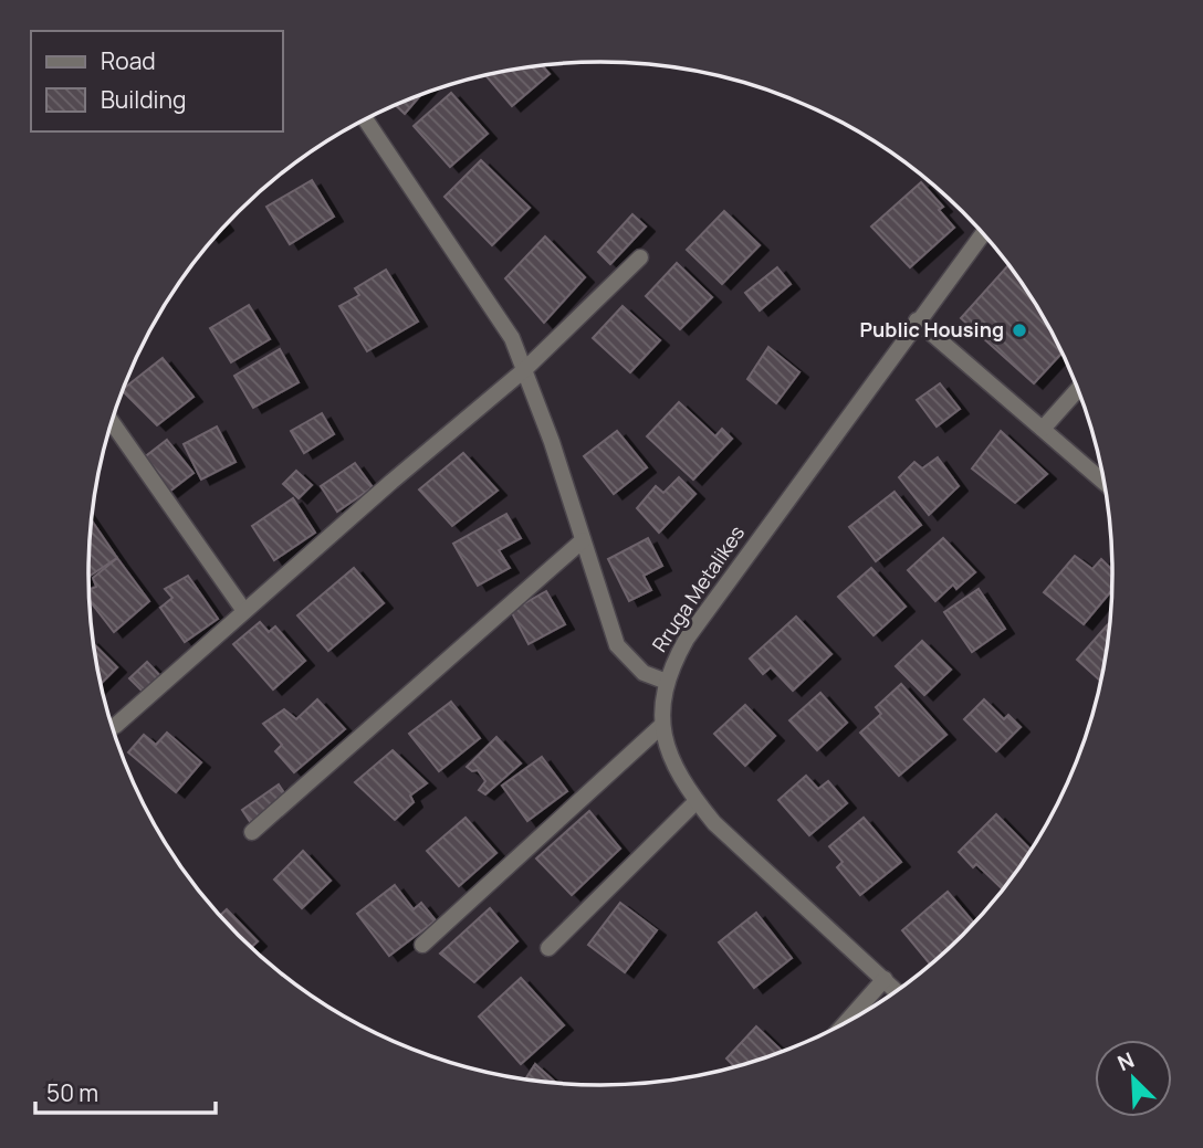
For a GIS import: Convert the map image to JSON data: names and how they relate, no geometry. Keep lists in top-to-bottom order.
{
  "streets": {
    "street": ["Rruga Metalikes"]
  },
  "places": ["Public Housing"],
  "legend": ["Road", "Building"],
  "scale_bar": "50 m",
  "north": "top left"
}
